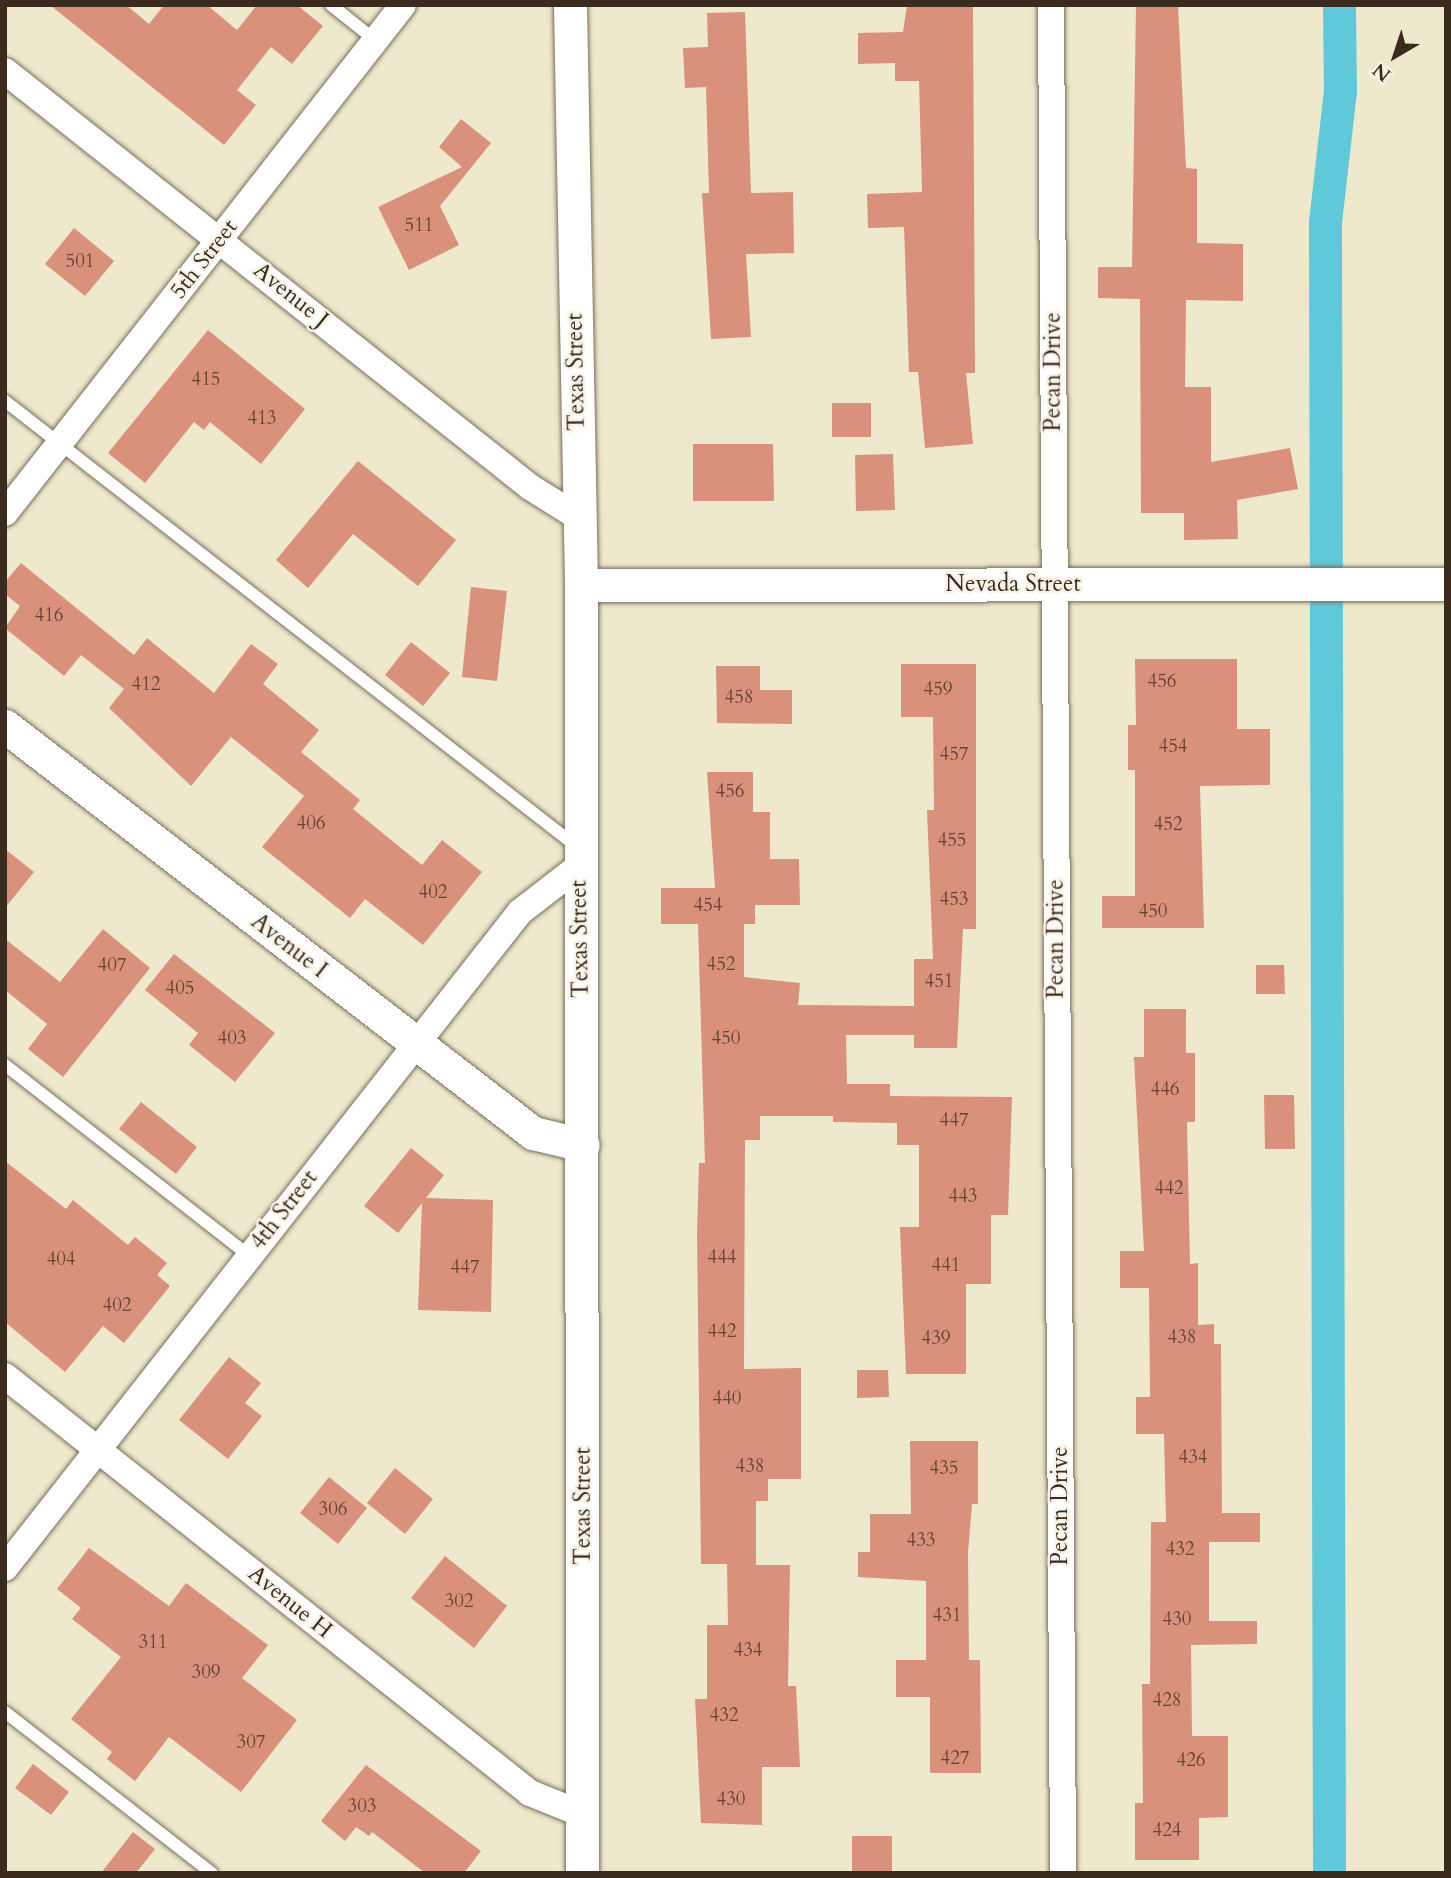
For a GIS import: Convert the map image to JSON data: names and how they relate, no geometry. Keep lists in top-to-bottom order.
{
  "streets": {
    "street": [
      "5th Street",
      "Avenue J",
      "Texas Street",
      "Pecan Drive",
      "Nevada Street",
      "Avenue I",
      "4th Street",
      "Avenue H"
    ]
  },
  "crossings": [
    ["5th Street", "Avenue J"],
    ["Avenue J", "Texas Street"],
    ["Texas Street", "Nevada Street"],
    ["Texas Street", "Avenue I"],
    ["Texas Street", "4th Street"],
    ["Texas Street", "Avenue H"],
    ["Pecan Drive", "Nevada Street"],
    ["Avenue I", "4th Street"],
    ["4th Street", "Avenue H"]
  ],
  "house_numbers": [
    "511",
    "501",
    "415",
    "413",
    "416",
    "456",
    "412",
    "459",
    "458",
    "454",
    "457",
    "456",
    "406",
    "452",
    "455",
    "402",
    "453",
    "454",
    "450",
    "452",
    "407",
    "451",
    "405",
    "403",
    "450",
    "446",
    "447",
    "442",
    "443",
    "444",
    "404",
    "441",
    "447",
    "402",
    "442",
    "438",
    "439",
    "440",
    "434",
    "438",
    "435",
    "306",
    "433",
    "432",
    "302",
    "431",
    "430",
    "311",
    "434",
    "309",
    "428",
    "432",
    "307",
    "427",
    "426",
    "430",
    "303",
    "424"
  ],
  "north": "bottom left"
}
